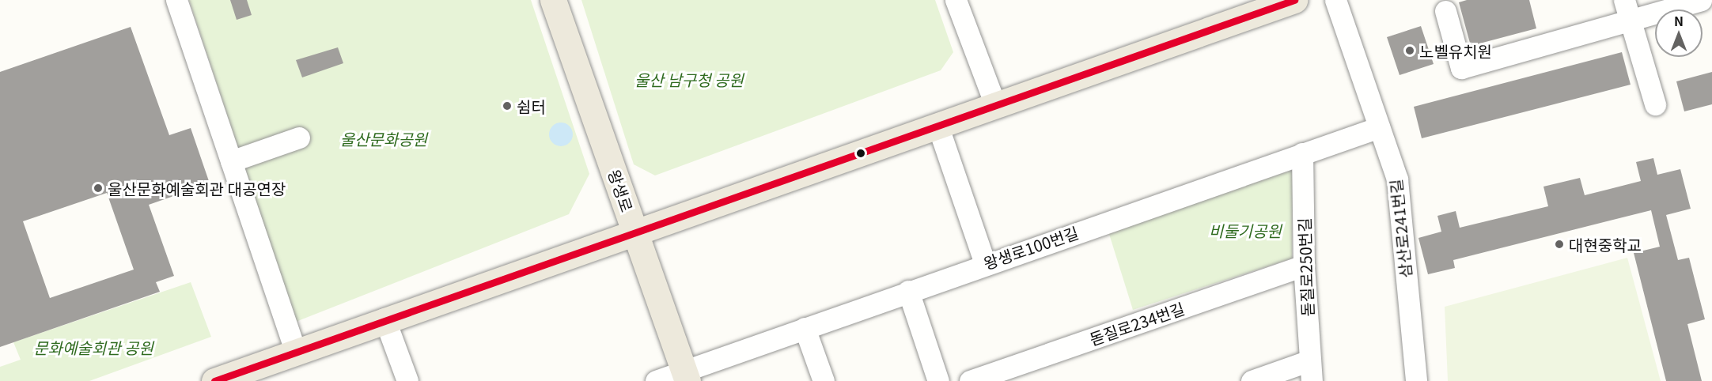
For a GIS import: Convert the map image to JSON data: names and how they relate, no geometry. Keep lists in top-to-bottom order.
{
  "streets": {
    "main road": ["왕생로"],
    "street": [
      "삼산로241번길",
      "왕생로100번길",
      "돋질로250번길",
      "돋질로234번길"
    ]
  },
  "crossings": [
    ["왕생로", "왕생로100번길"],
    ["삼산로241번길", "왕생로100번길"],
    ["왕생로100번길", "돋질로250번길"],
    ["돋질로250번길", "돋질로234번길"]
  ],
  "parks": [
    "울산 남구청 공원",
    "울산문화공원",
    "비둘기공원",
    "문화예술회관 공원"
  ],
  "places": [
    "노벨유치원",
    "쉼터",
    "울산문화예술회관 대공연장",
    "대현중학교"
  ],
  "north": "top"
}
